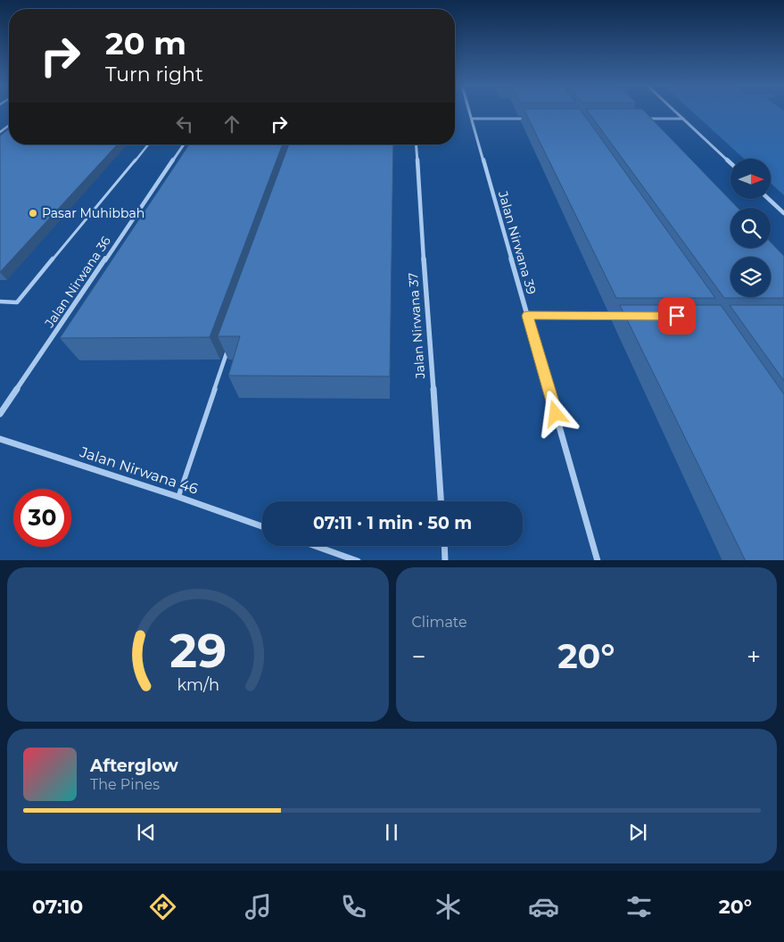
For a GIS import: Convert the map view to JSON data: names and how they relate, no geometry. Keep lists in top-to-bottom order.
{
  "streets": {
    "street": [
      "Jalan Nirwana 39",
      "Jalan Nirwana 36",
      "Jalan Nirwana 37",
      "Jalan Nirwana 46"
    ]
  },
  "places": ["Pasar Muhibbah"],
  "north": "right",
  "page": {
    "turn": ["20 m", "Turn right"],
    "limit": "30",
    "trip": "07:11 · 1 min · 50 m",
    "tile": "Climate",
    "heat": ["−", "20°", "+"],
    "song": ["Afterglow", "The Pines"],
    "tabs": ["07:10", "20°"],
    "gauge": ["29", "km/h"]
  }
}
